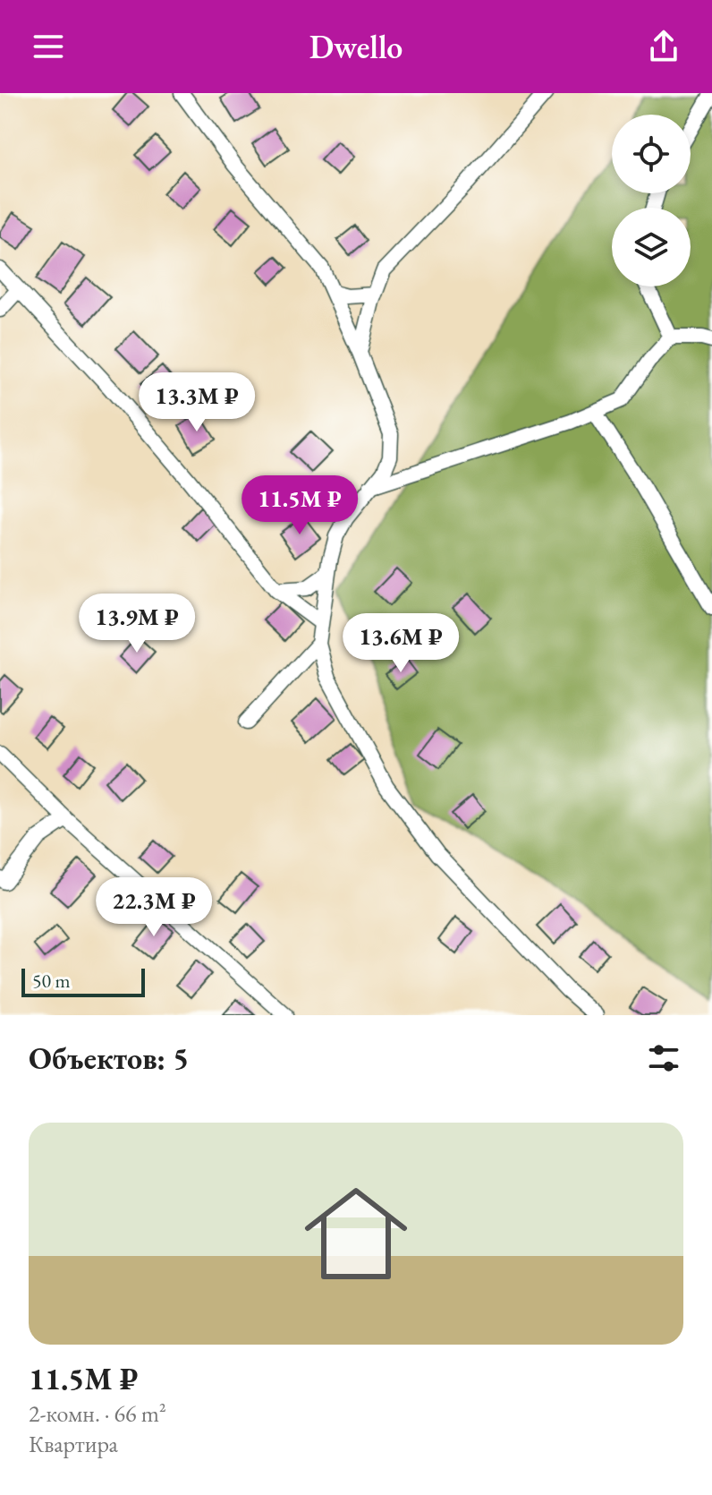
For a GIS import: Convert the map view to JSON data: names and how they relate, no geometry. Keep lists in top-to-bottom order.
{
  "scale_bar": "50 m",
  "page": {
    "header": "Dwello",
    "price": [
      "13.3M ₽",
      "11.5M ₽",
      "13.9M ₽",
      "13.6M ₽",
      "22.3M ₽"
    ],
    "scale": "50 m",
    "heading": "Объектов: 5",
    "list": [
      {
        "name": "11.5M ₽",
        "note": "2-комн. · 66 m² · Квартира"
      }
    ]
  }
}
